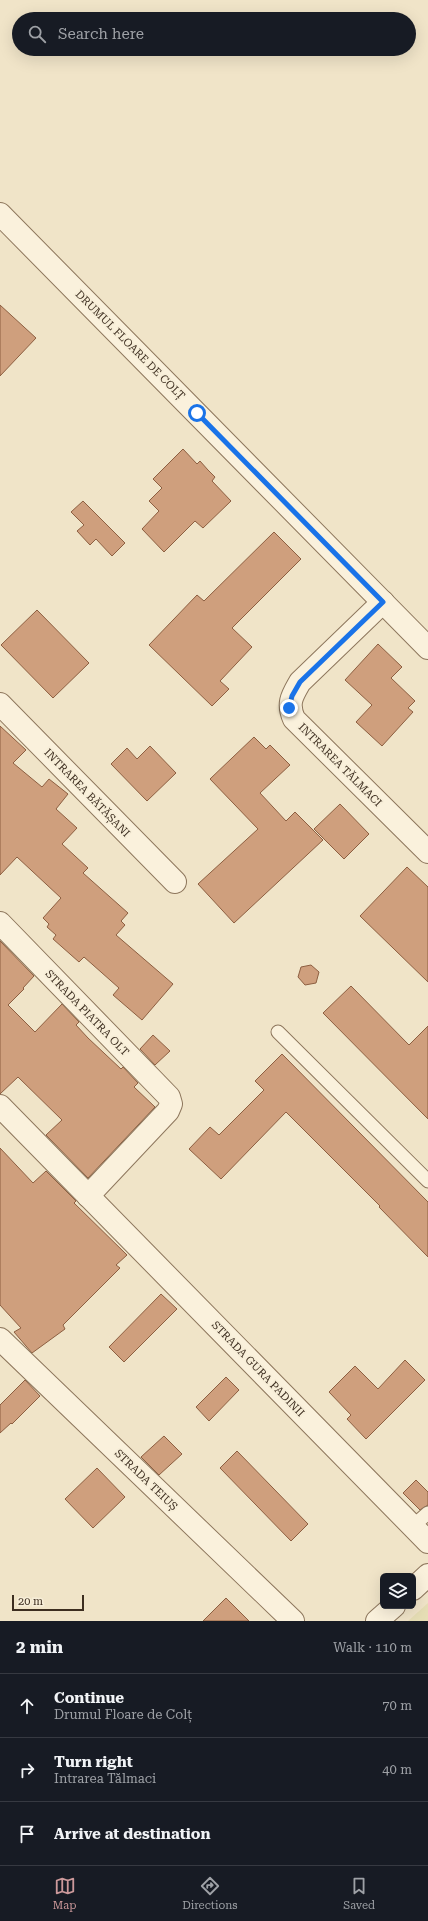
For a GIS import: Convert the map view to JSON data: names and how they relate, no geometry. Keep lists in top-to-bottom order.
{
  "streets": {
    "street": [
      "DRUMUL FLOARE DE COLȚ",
      "INTRAREA TĂLMACI",
      "INTRAREA BĂTĂȘANI",
      "STRADA PIATRA OLT",
      "STRADA GURA PADINII",
      "STRADA TEIUȘ"
    ]
  },
  "crossings": [
    ["DRUMUL FLOARE DE COLȚ", "INTRAREA TĂLMACI"],
    ["STRADA PIATRA OLT", "STRADA GURA PADINII"]
  ],
  "scale_bar": "20 m",
  "page": {
    "search": "Search here",
    "scale": "20 m",
    "heading": ["2 min", "Walk · 110 m"],
    "list": [
      ["Continue", "Drumul Floare de Colț", "70 m"],
      ["Turn right", "Intrarea Tălmaci", "40 m"],
      "Arrive at destination"
    ],
    "nav": ["Map", "Directions", "Saved"]
  }
}
